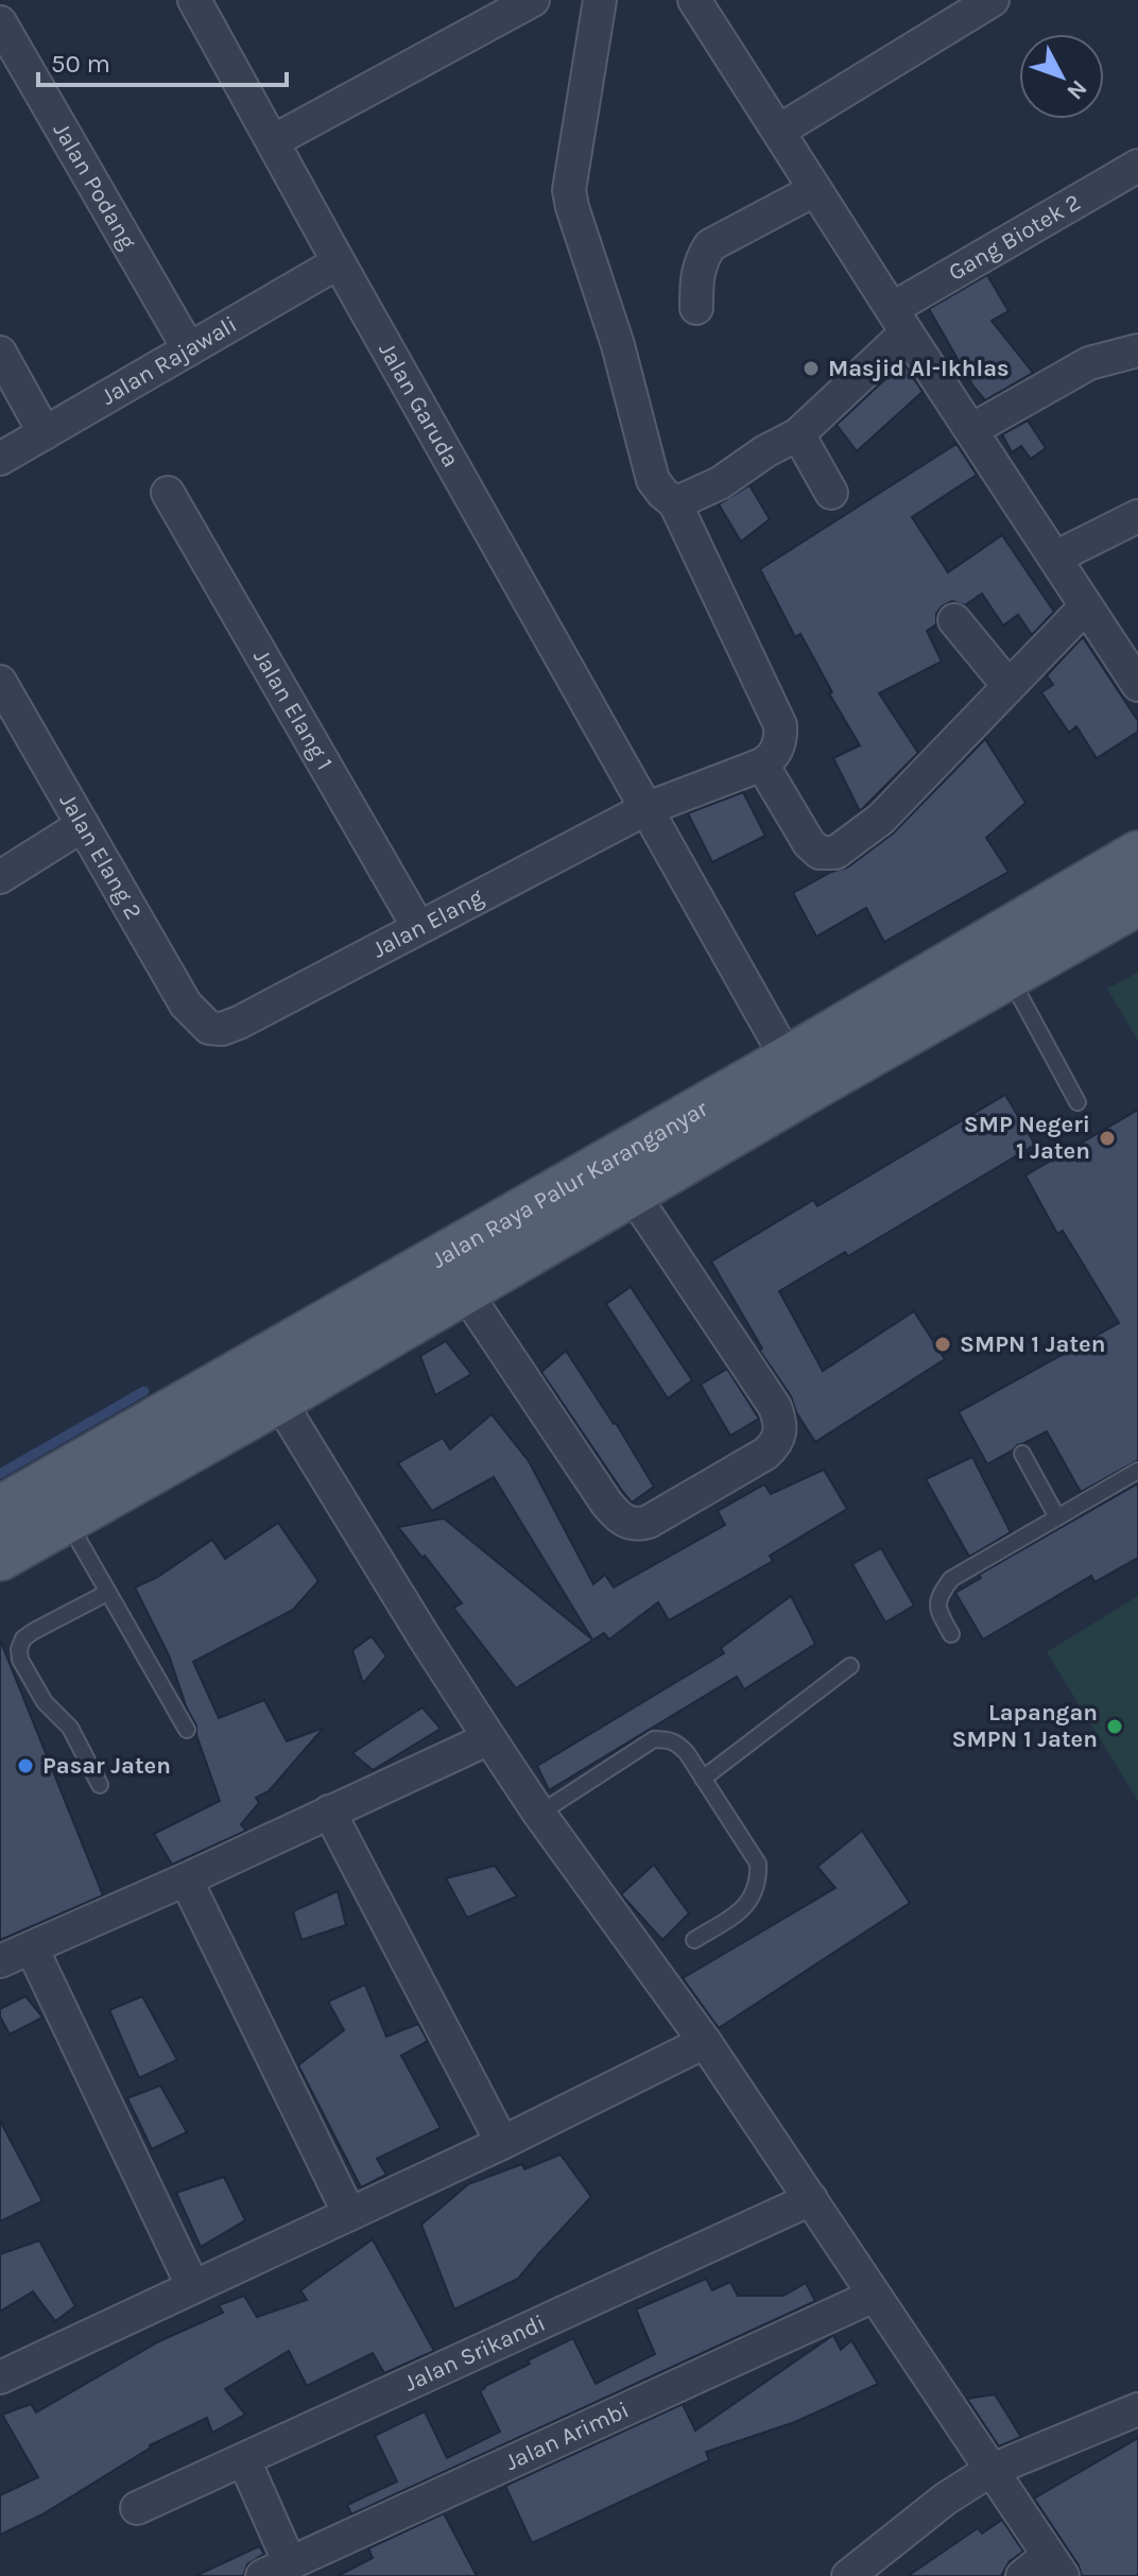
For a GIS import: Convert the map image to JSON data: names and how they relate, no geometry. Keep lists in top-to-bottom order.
{
  "streets": {
    "main road": ["Jalan Raya Palur Karanganyar"],
    "street": [
      "Jalan Podang",
      "Gang Biotek 2",
      "Jalan Rajawali",
      "Jalan Garuda",
      "Jalan Elang 1",
      "Jalan Elang 2",
      "Jalan Elang",
      "Jalan Srikandi",
      "Jalan Arimbi"
    ]
  },
  "crossings": [
    ["Jalan Podang", "Jalan Rajawali"],
    ["Jalan Rajawali", "Jalan Garuda"],
    ["Jalan Garuda", "Jalan Elang"],
    ["Jalan Garuda", "Jalan Raya Palur Karanganyar"],
    ["Jalan Elang 1", "Jalan Elang"],
    ["Jalan Elang 2", "Jalan Elang"]
  ],
  "places": [
    "Masjid Al-Ikhlas",
    "SMP Negeri 1 Jaten",
    "SMPN 1 Jaten",
    "Lapangan SMPN 1 Jaten",
    "Pasar Jaten"
  ],
  "scale_bar": "50 m",
  "north": "bottom right"
}
